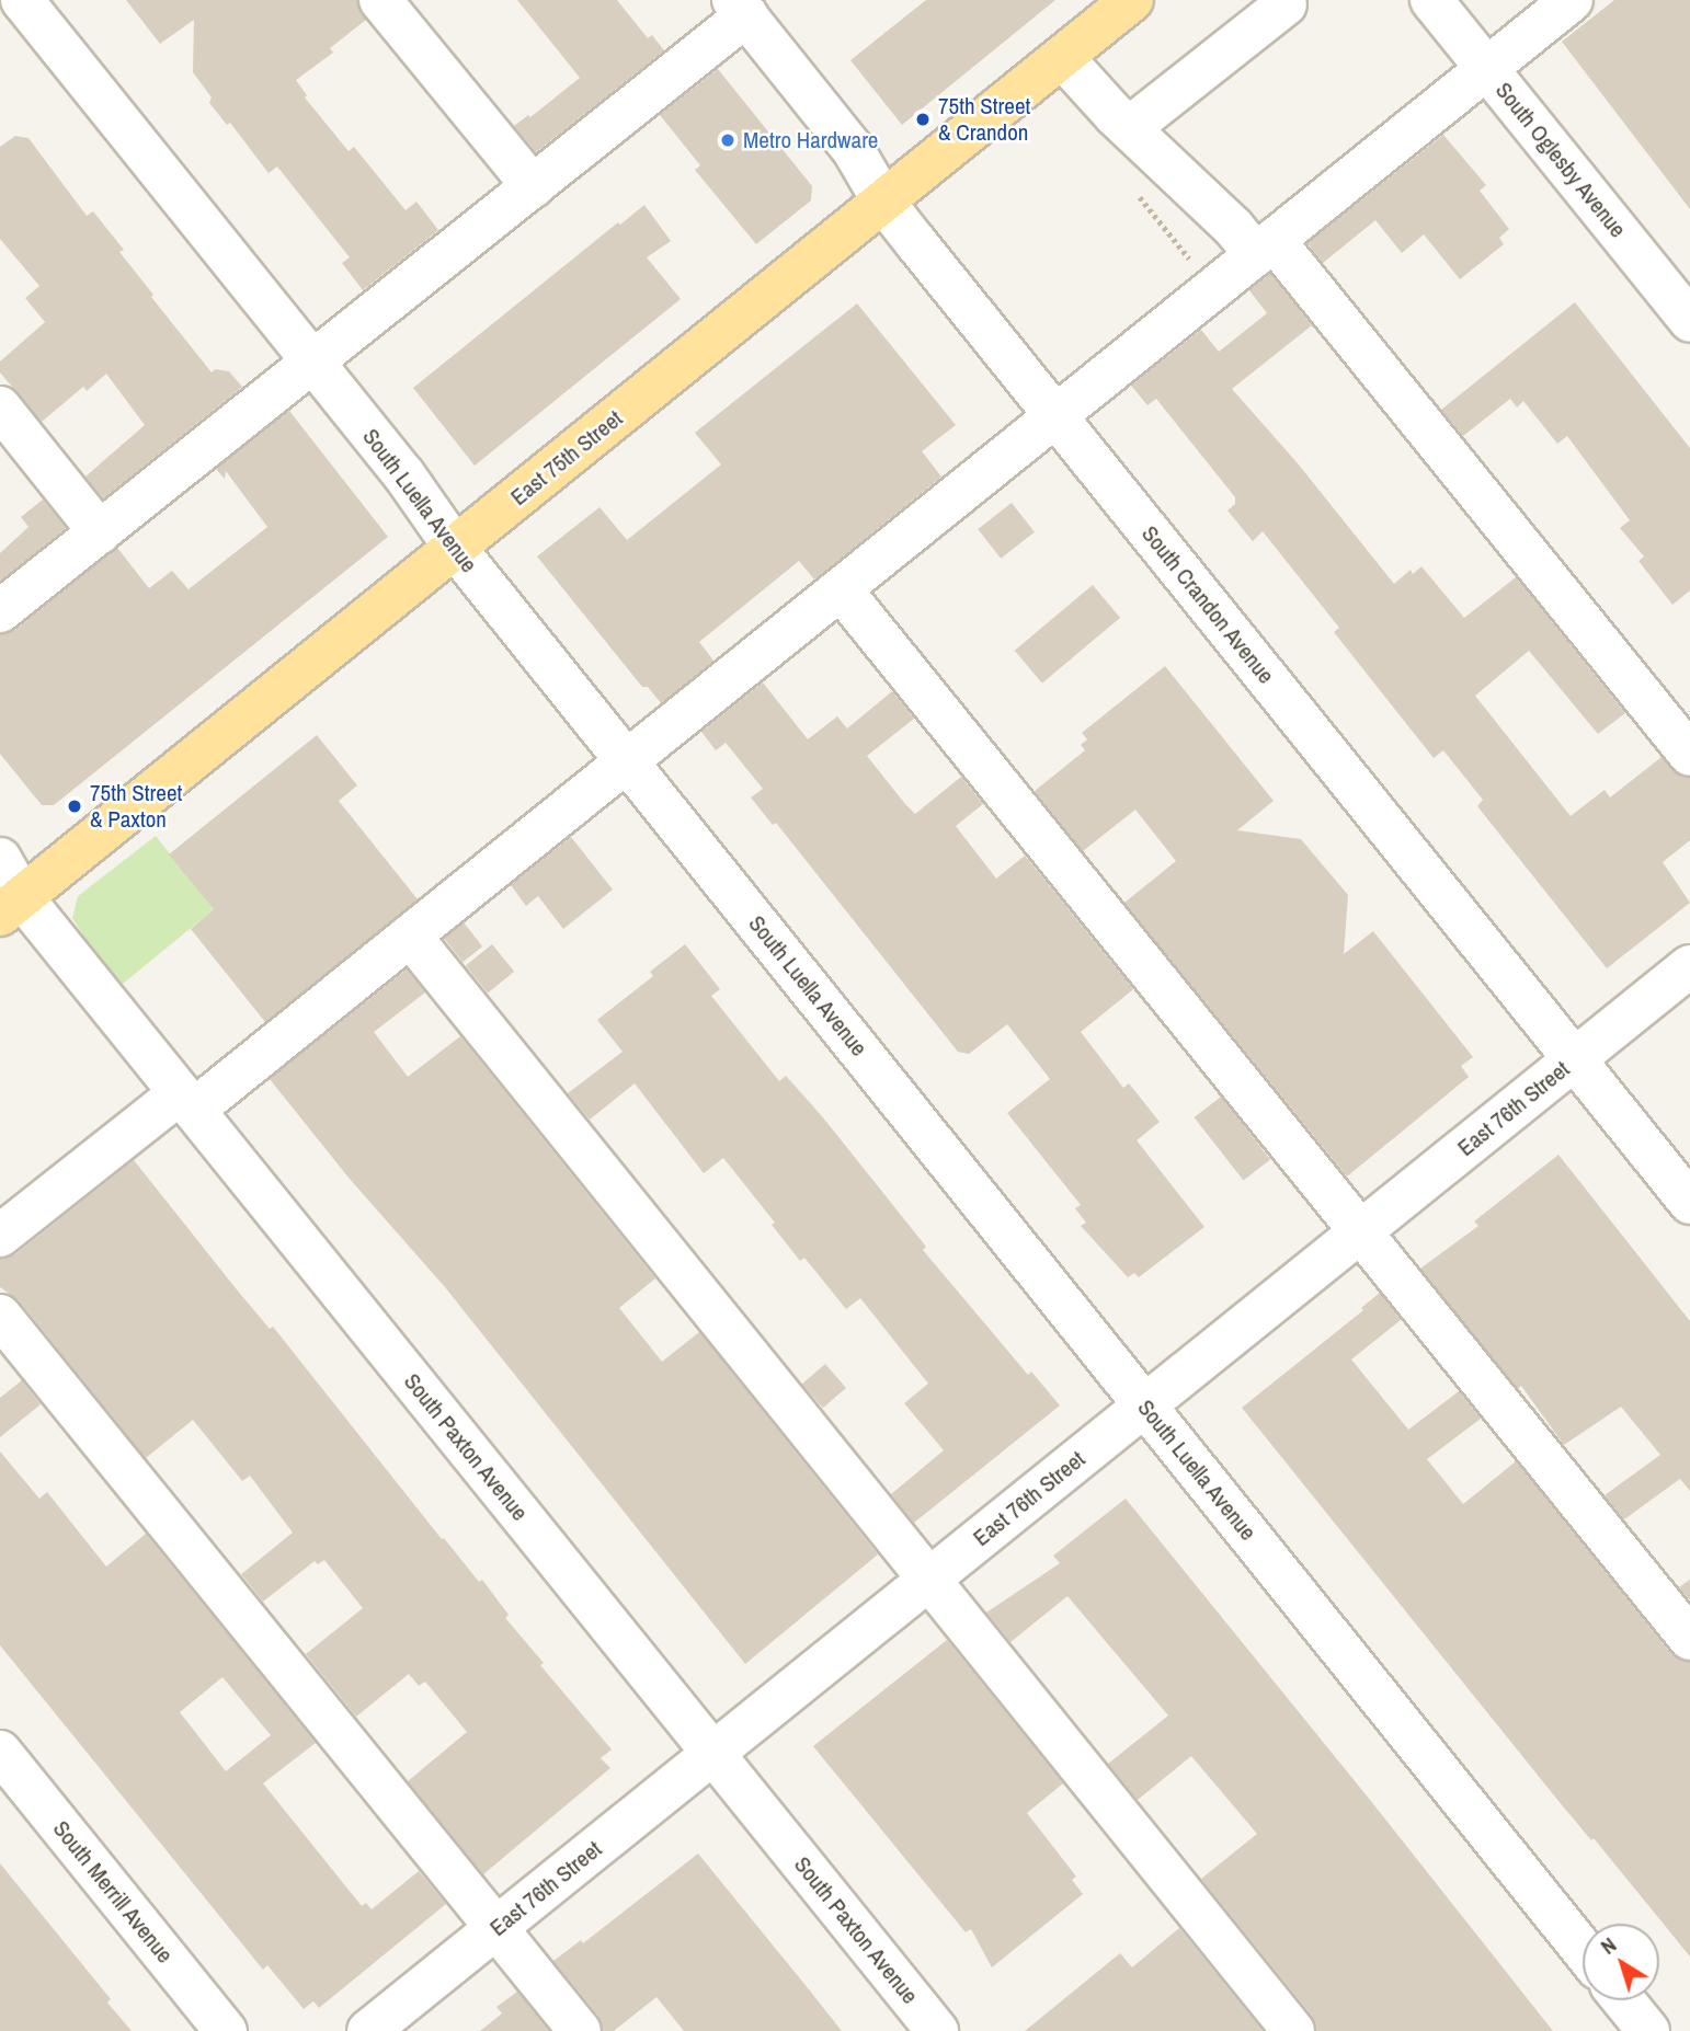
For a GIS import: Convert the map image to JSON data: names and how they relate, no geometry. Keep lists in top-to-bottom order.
{
  "streets": {
    "main road": ["East 75th Street"],
    "street": [
      "South Oglesby Avenue",
      "South Luella Avenue",
      "South Crandon Avenue",
      "East 76th Street",
      "South Paxton Avenue",
      "South Merrill Avenue"
    ]
  },
  "crossings": [
    ["East 75th Street", "South Luella Avenue"],
    ["East 75th Street", "South Crandon Avenue"],
    ["East 75th Street", "South Paxton Avenue"],
    ["South Luella Avenue", "East 76th Street"],
    ["South Crandon Avenue", "East 76th Street"],
    ["East 76th Street", "South Paxton Avenue"]
  ],
  "places": ["75th Street & Crandon", "Metro Hardware", "75th Street & Paxton"],
  "north": "top left"
}
